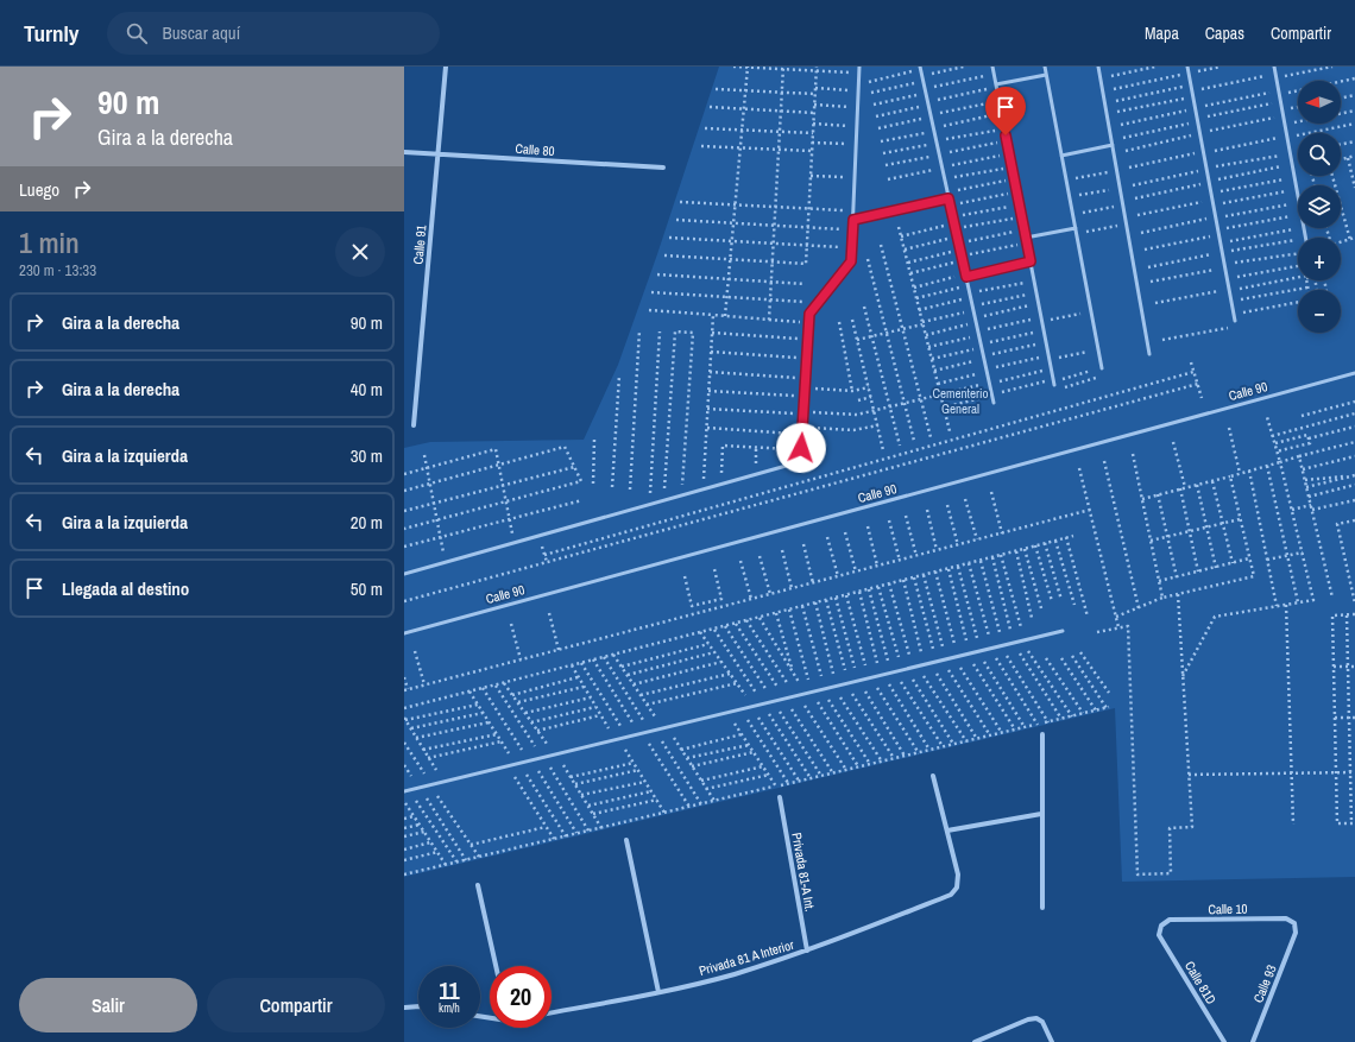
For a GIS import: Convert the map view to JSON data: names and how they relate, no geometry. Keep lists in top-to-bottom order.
{
  "streets": {
    "street": [
      "Calle 80",
      "Calle 91",
      "Privada 81-A Int.",
      "Calle 10",
      "Privada 81 A Interior",
      "Calle 81D",
      "Calle 93"
    ],
    "lane": ["Calle 90"]
  },
  "crossings": [
    ["Calle 80", "Calle 91"],
    ["Privada 81-A Int.", "Privada 81 A Interior"],
    ["Calle 10", "Calle 81D"],
    ["Calle 10", "Calle 93"]
  ],
  "parks": ["Cementerio General"],
  "north": "left",
  "page": {
    "header": "Turnly",
    "search": "Buscar aquí",
    "nav": ["Mapa", "Capas", "Compartir"],
    "turn": ["90 m", "Gira a la derecha"],
    "map_buttons": ["+", "−"],
    "then": "Luego",
    "heading": ["1 min", "230 m · 13:33"],
    "list": [
      {
        "name": "Gira a la derecha",
        "value": "90 m"
      },
      {
        "name": "Gira a la derecha",
        "value": "40 m"
      },
      {
        "name": "Gira a la izquierda",
        "value": "30 m"
      },
      {
        "name": "Gira a la izquierda",
        "value": "20 m"
      },
      {
        "name": "Llegada al destino",
        "value": "50 m"
      }
    ],
    "speed": "11 km/h",
    "limit": "20",
    "buttons": ["Salir", "Compartir"]
  }
}
